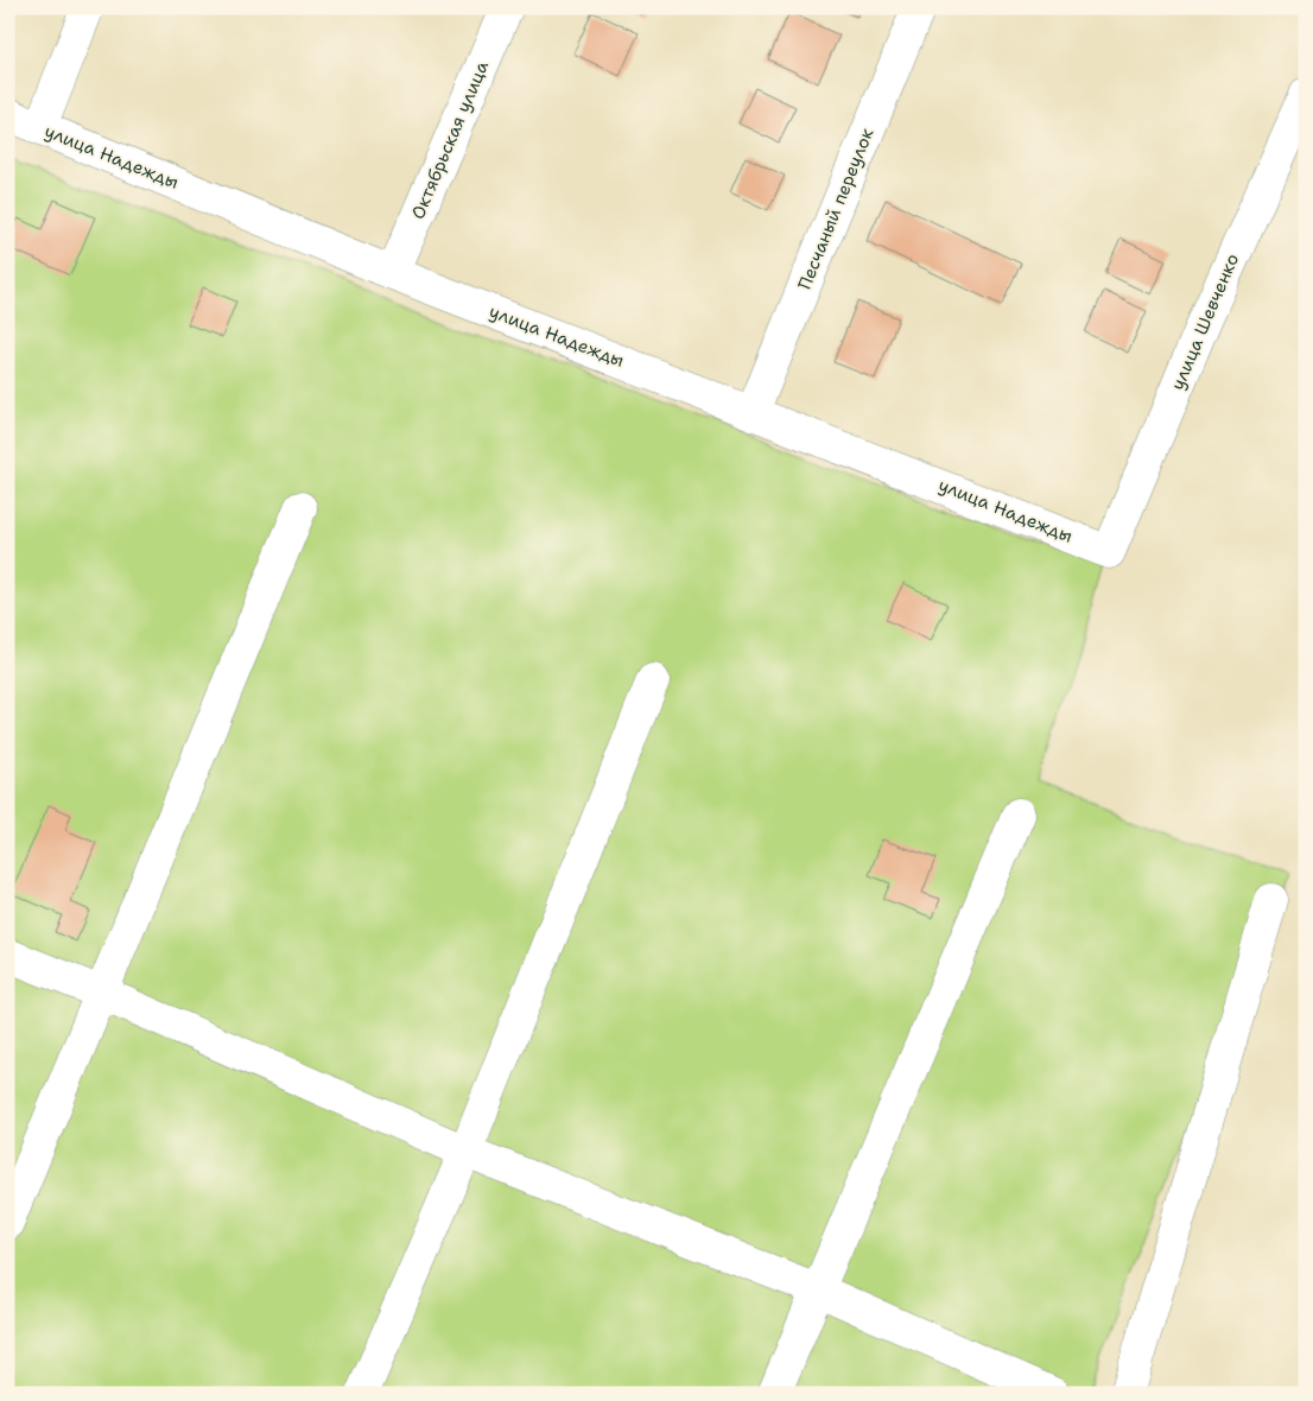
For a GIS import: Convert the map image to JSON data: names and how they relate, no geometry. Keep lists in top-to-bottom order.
{
  "streets": {
    "street": [
      "Октябрьская улица",
      "улица Надежды",
      "Песчаный переулок",
      "улица Шевченко"
    ]
  },
  "crossings": [
    ["Октябрьская улица", "улица Надежды"],
    ["улица Надежды", "Песчаный переулок"],
    ["улица Надежды", "улица Шевченко"]
  ]
}
